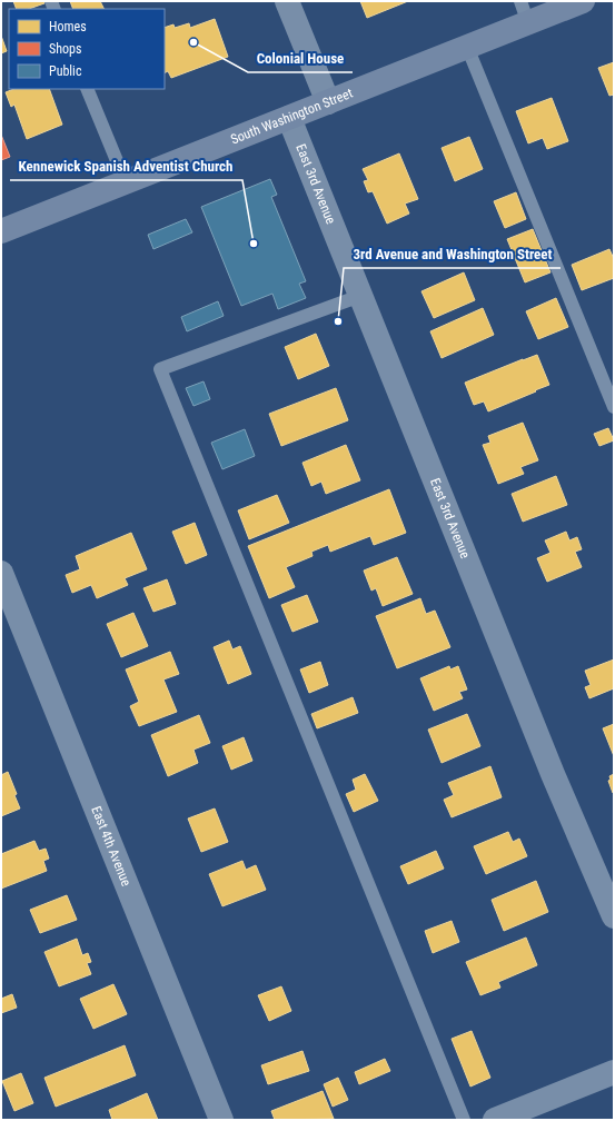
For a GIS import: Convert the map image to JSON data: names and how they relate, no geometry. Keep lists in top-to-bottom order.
{
  "streets": {
    "main road": ["South Washington Street"],
    "street": ["East 3rd Avenue", "East 4th Avenue"]
  },
  "crossings": [
    ["South Washington Street", "East 3rd Avenue"]
  ],
  "places": ["Colonial House", "Kennewick Spanish Adventist Church", "3rd Avenue and Washington Street"],
  "legend": ["Homes", "Shops", "Public"]
}
